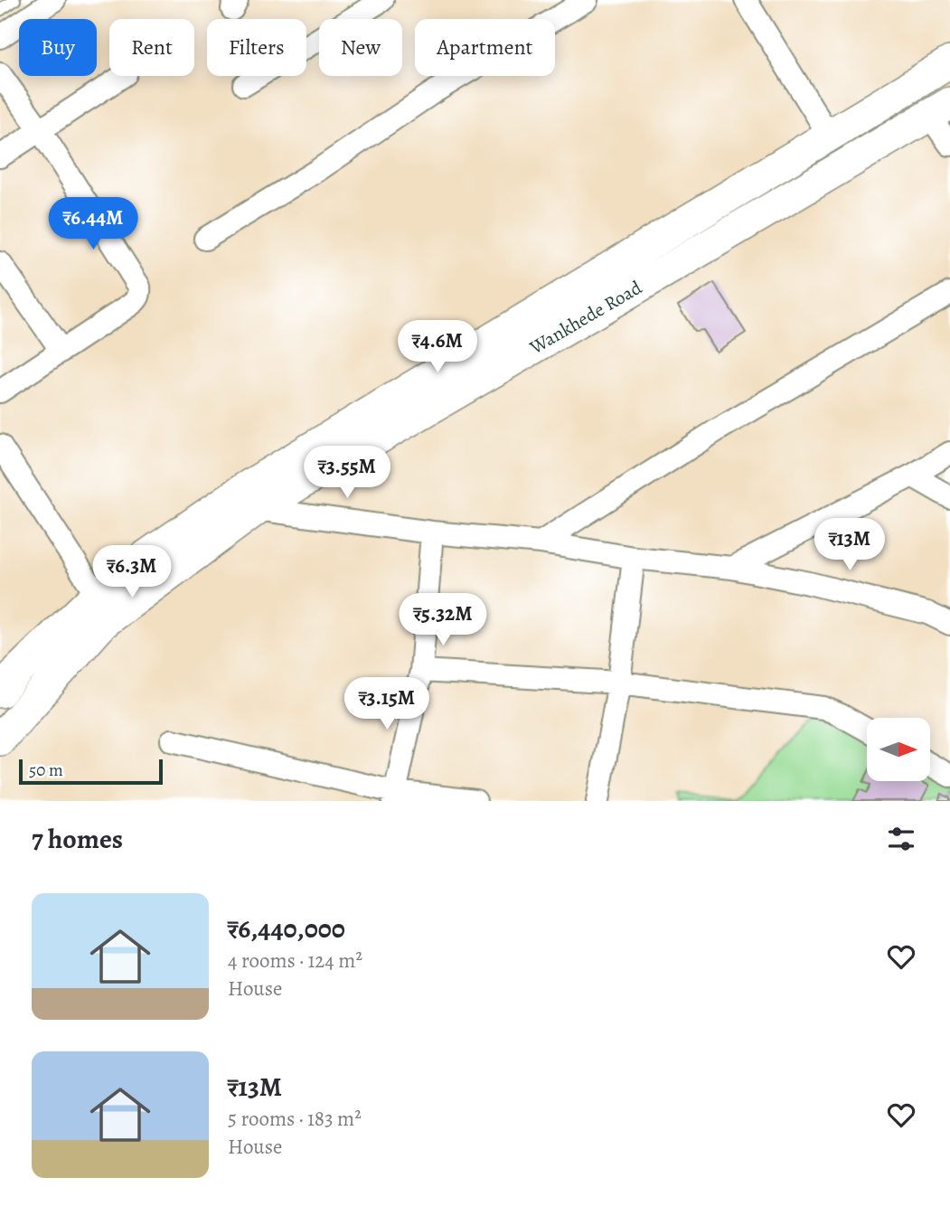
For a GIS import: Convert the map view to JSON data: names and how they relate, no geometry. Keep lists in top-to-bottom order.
{
  "streets": {
    "main road": ["Wankhede Road"]
  },
  "scale_bar": "50 m",
  "north": "right",
  "page": {
    "chip": [
      "Buy",
      "Rent",
      "Filters",
      "New",
      "Apartment"
    ],
    "price": [
      "₹6.44M",
      "₹4.6M",
      "₹3.55M",
      "₹13M",
      "₹6.3M",
      "₹5.32M",
      "₹3.15M"
    ],
    "scale": "50 m",
    "heading": "7 homes",
    "list": [
      {
        "name": "₹6,440,000",
        "note": "4 rooms · 124 m² · House"
      },
      {
        "name": "₹13M",
        "note": "5 rooms · 183 m² · House"
      }
    ]
  }
}
